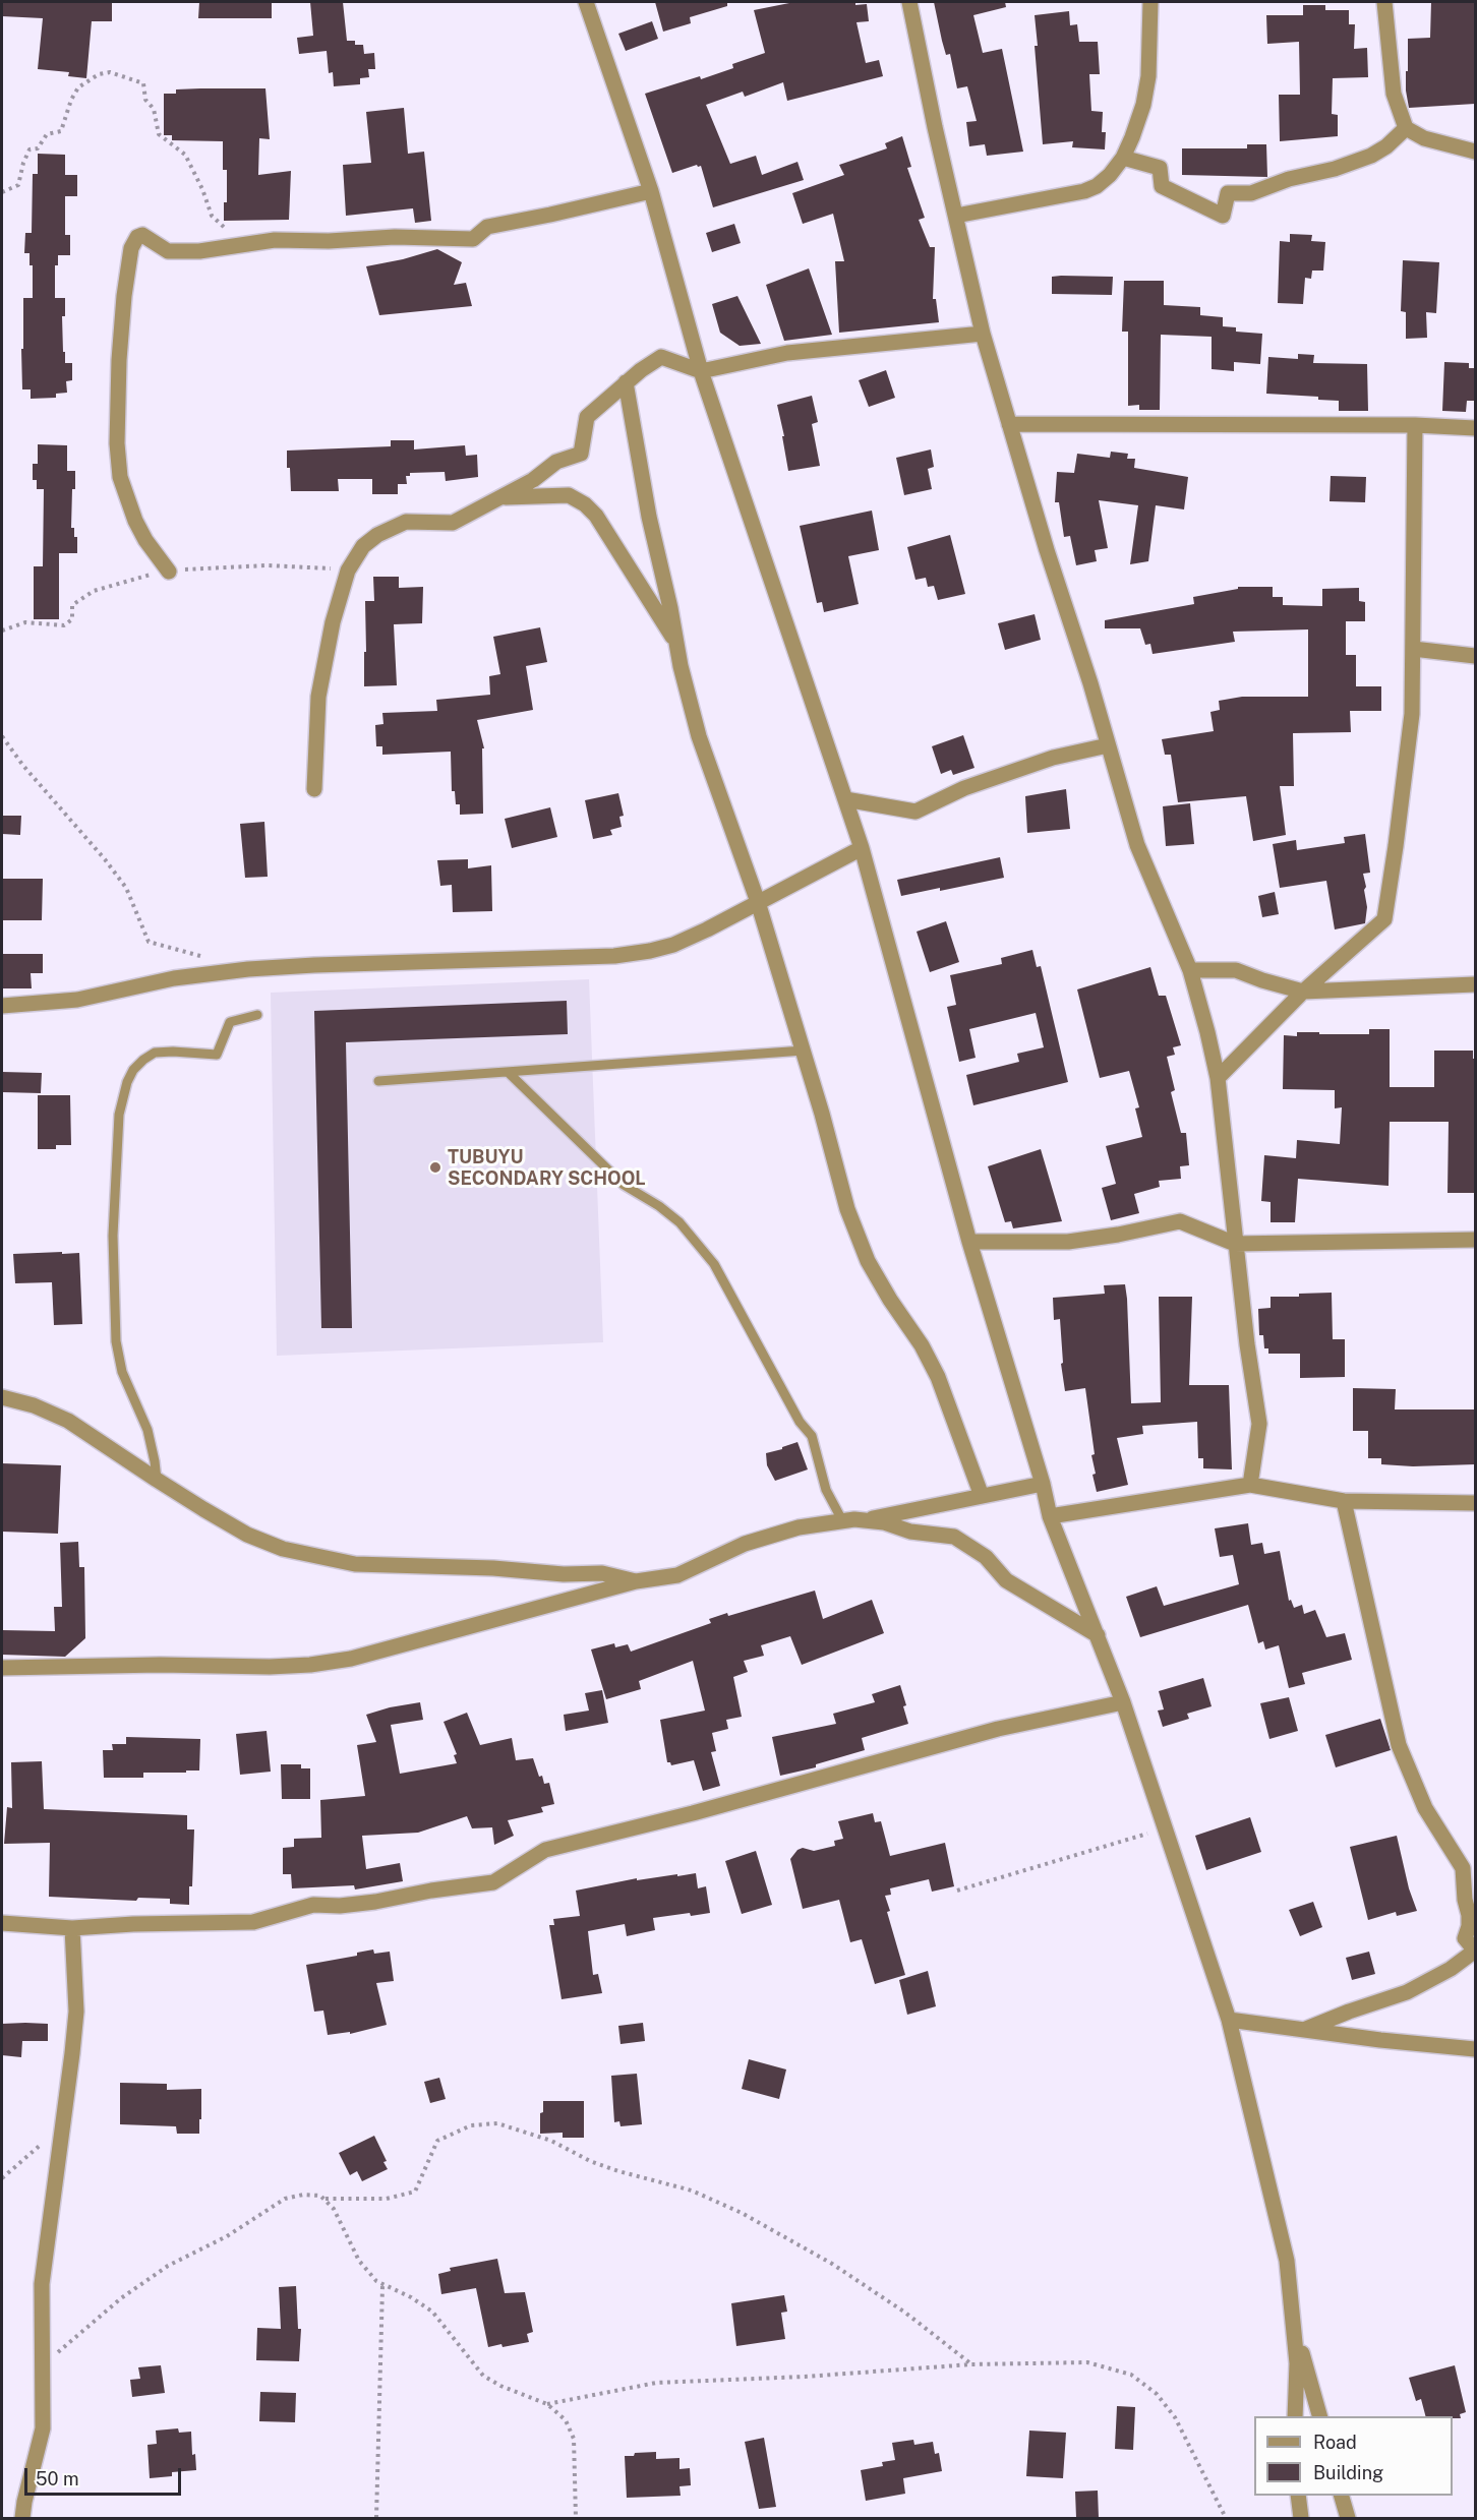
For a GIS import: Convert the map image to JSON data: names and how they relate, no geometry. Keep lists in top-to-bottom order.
{
  "places": ["TUBUYU SECONDARY SCHOOL"],
  "legend": ["Road", "Building"],
  "scale_bar": "50 m"
}
